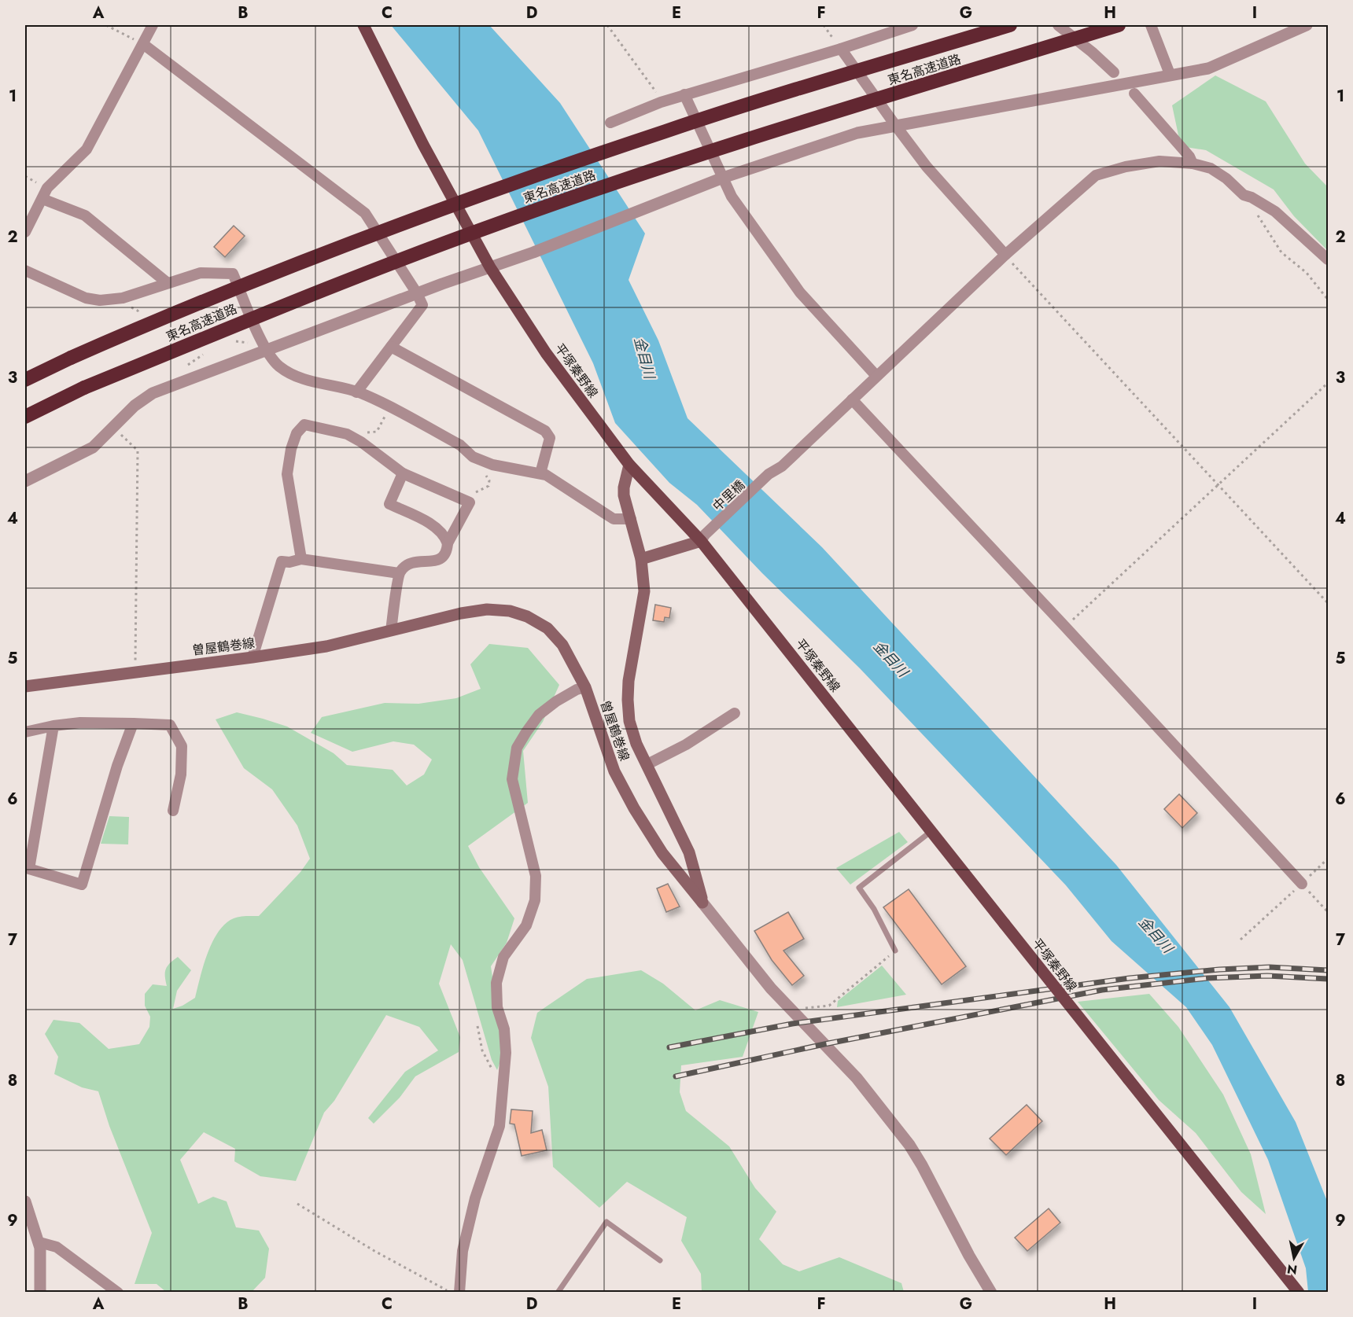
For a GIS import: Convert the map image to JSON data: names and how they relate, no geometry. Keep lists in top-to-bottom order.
{
  "streets": {
    "highway": ["東名高速道路"],
    "main road": ["平塚秦野線", "曽屋鶴巻線"],
    "street": ["中里橋"]
  },
  "crossings": [
    ["平塚秦野線", "中里橋"],
    ["平塚秦野線", "曽屋鶴巻線"]
  ],
  "water": ["金目川"],
  "north": "bottom",
  "grid": {
    "columns": [
      "A",
      "B",
      "C",
      "D",
      "E",
      "F",
      "G",
      "H",
      "I"
    ],
    "rows": [
      "1",
      "2",
      "3",
      "4",
      "5",
      "6",
      "7",
      "8",
      "9"
    ]
  }
}
